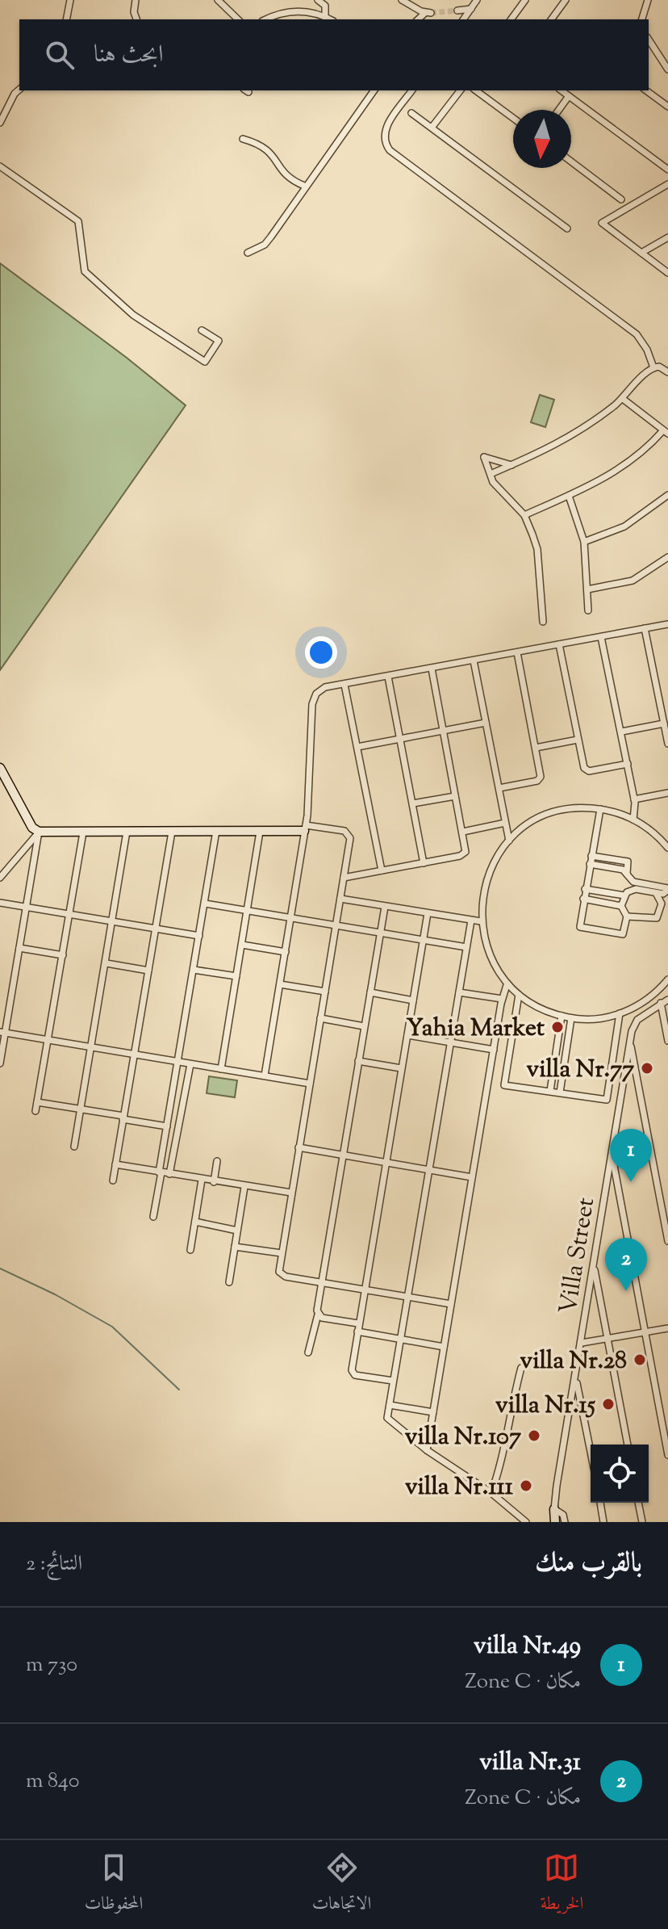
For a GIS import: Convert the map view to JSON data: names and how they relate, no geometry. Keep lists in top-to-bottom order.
{
  "streets": {
    "street": ["Villa Street"]
  },
  "places": [
    "Yahia Market",
    "villa Nr.77",
    "villa Nr.28",
    "villa Nr.15",
    "villa Nr.107",
    "villa Nr.111"
  ],
  "north": "bottom",
  "page": {
    "search": "ابحث هنا",
    "pins": ["1", "2"],
    "heading": ["بالقرب منك", "النتائج: 2"],
    "list": [
      {
        "mark": "1",
        "name": "villa Nr.49",
        "note": "مكان · Zone C",
        "value": "730 m"
      },
      {
        "mark": "2",
        "name": "villa Nr.31",
        "note": "مكان · Zone C",
        "value": "840 m"
      }
    ],
    "nav": ["الخريطة", "الاتجاهات", "المحفوظات"]
  }
}
